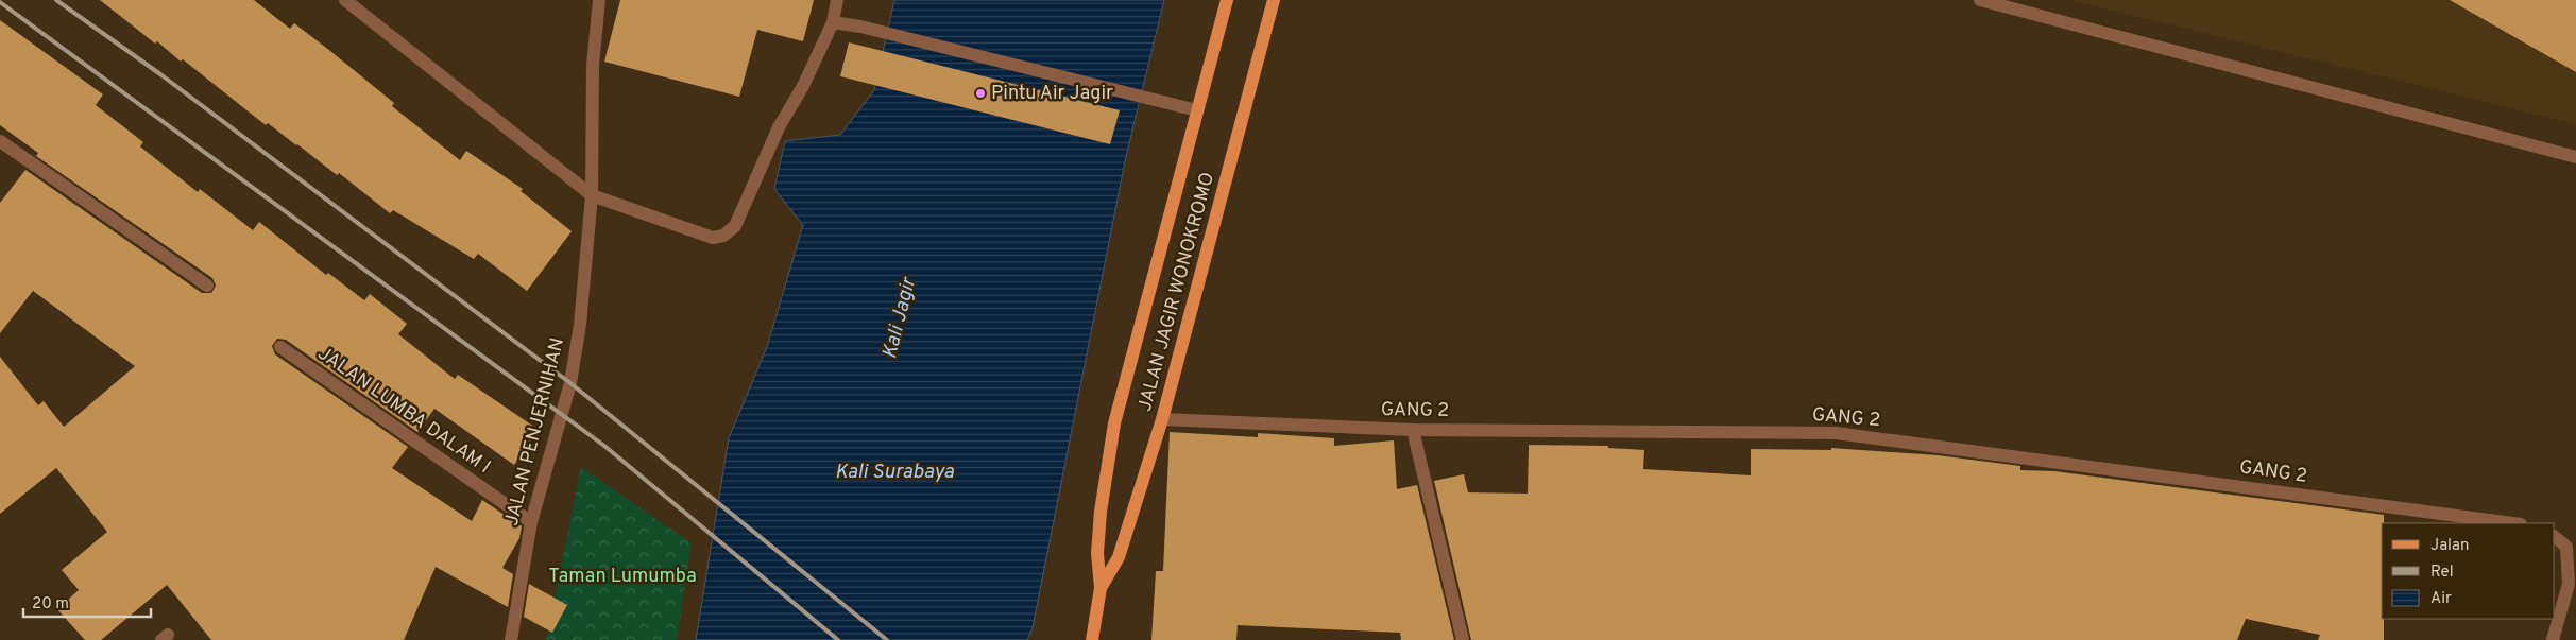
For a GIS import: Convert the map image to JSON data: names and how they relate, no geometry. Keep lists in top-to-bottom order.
{
  "streets": {
    "main road": ["JALAN JAGIR WONOKROMO"],
    "street": ["JALAN LUMBA DALAM I", "GANG 2", "JALAN PENJERNIHAN"]
  },
  "crossings": [
    ["JALAN JAGIR WONOKROMO", "GANG 2"],
    ["JALAN LUMBA DALAM I", "JALAN PENJERNIHAN"]
  ],
  "water": ["Kali Jagir", "Kali Surabaya"],
  "parks": ["Taman Lumumba"],
  "places": ["Pintu Air Jagir"],
  "legend": ["Jalan", "Rel", "Air"],
  "scale_bar": "20 m"
}
